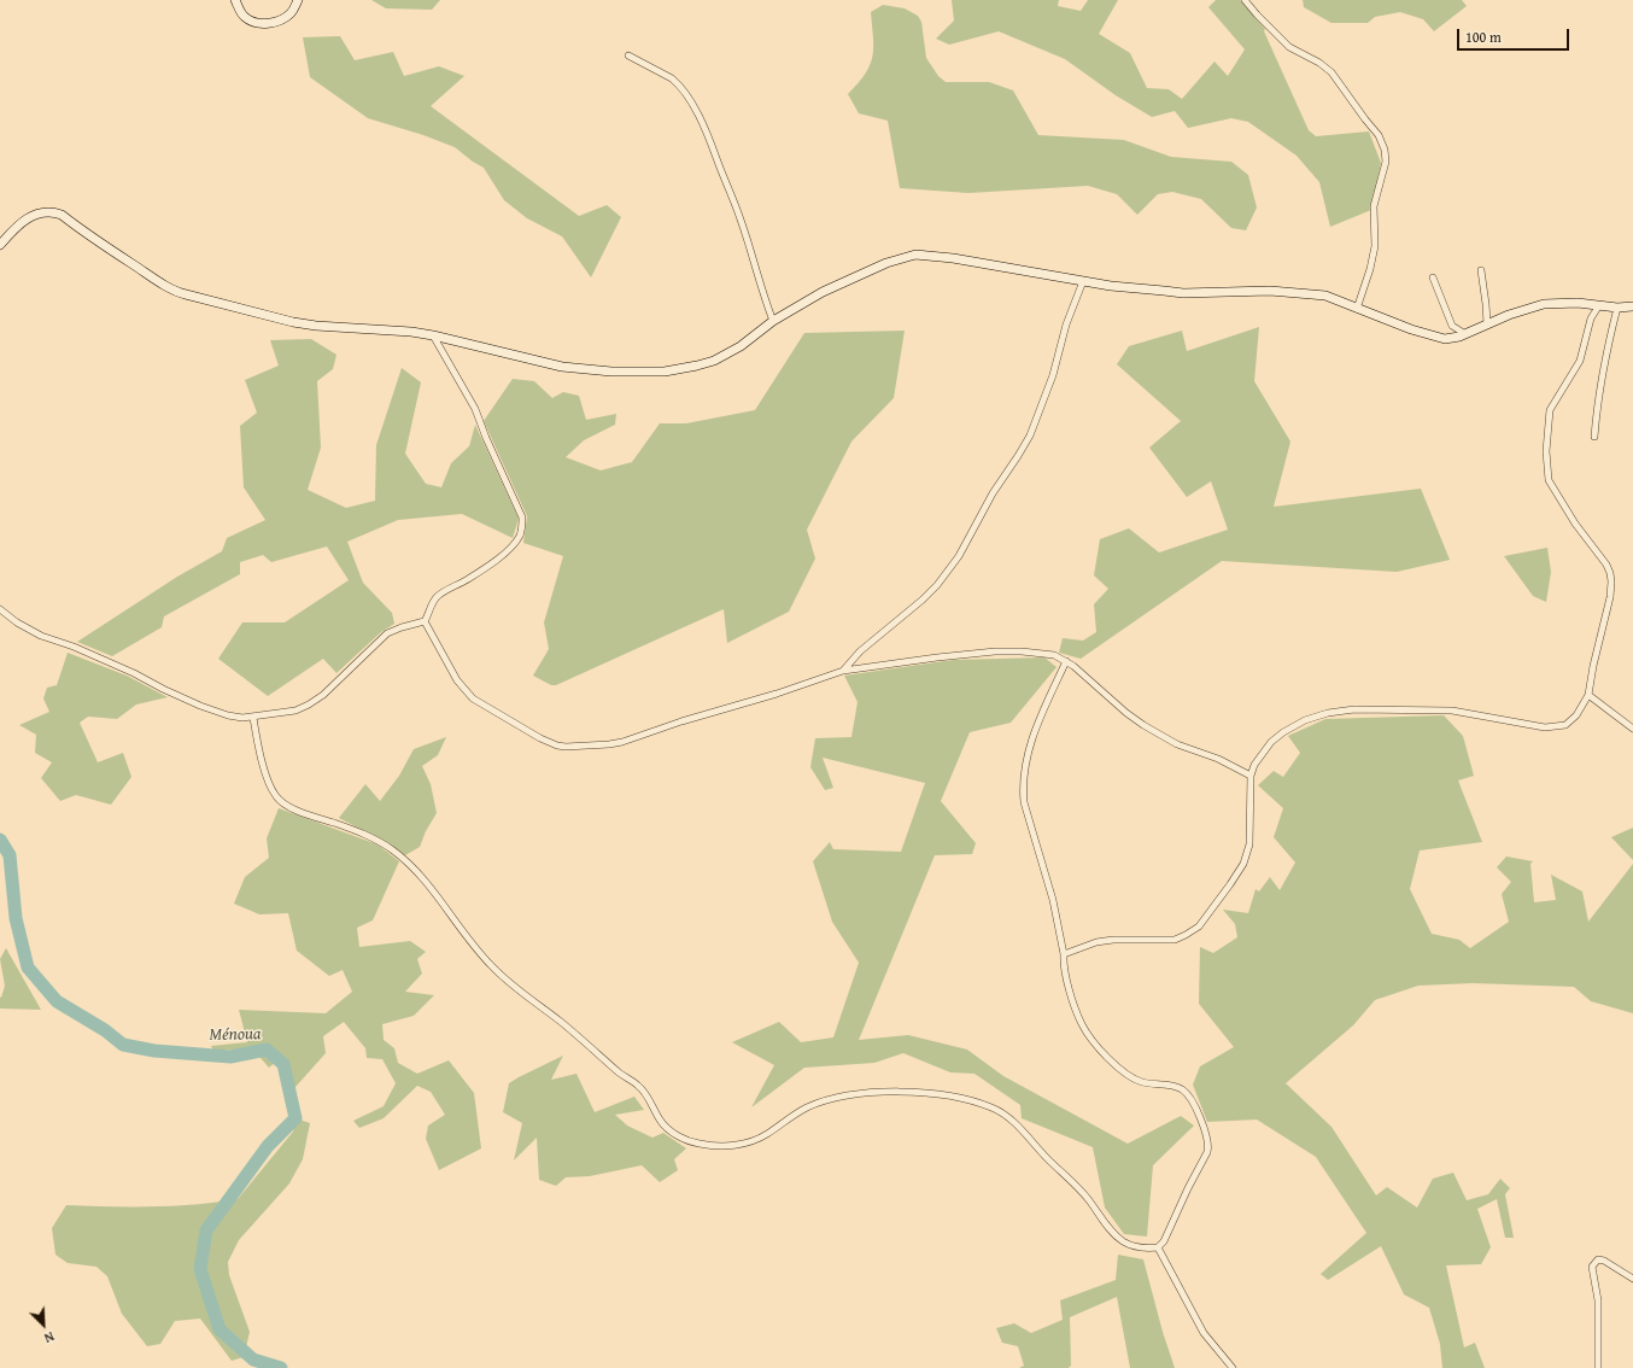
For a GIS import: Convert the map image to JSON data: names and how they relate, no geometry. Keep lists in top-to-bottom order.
{
  "water": ["Ménoua"],
  "scale_bar": "100 m",
  "north": "bottom right"
}
